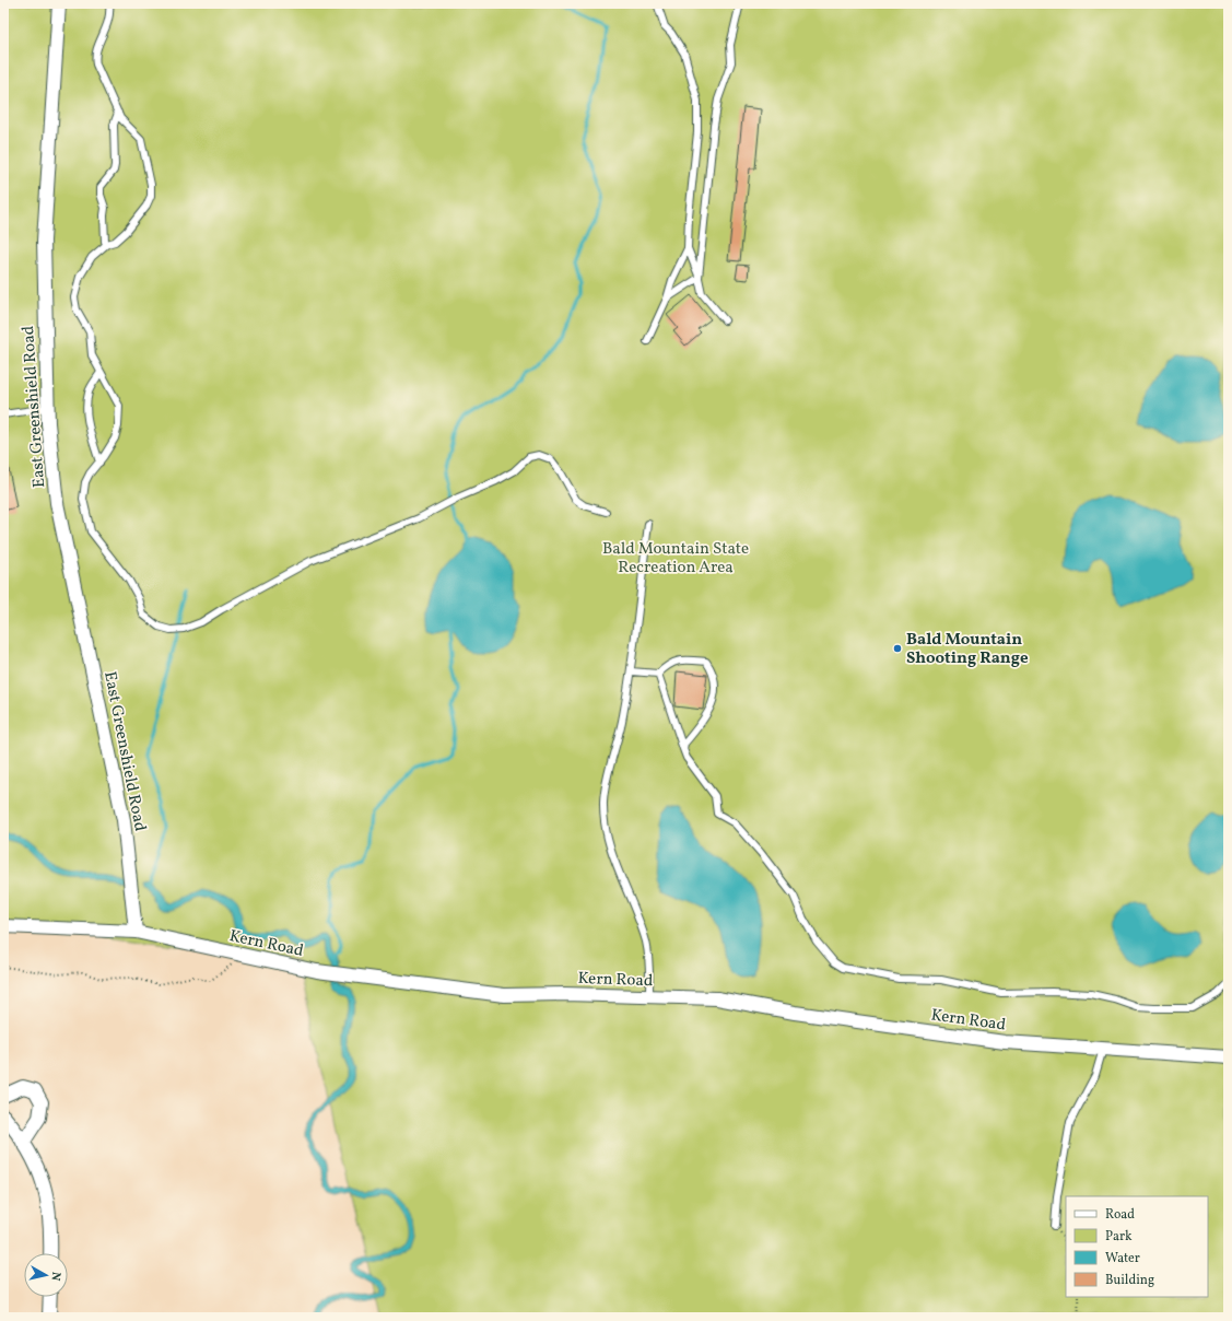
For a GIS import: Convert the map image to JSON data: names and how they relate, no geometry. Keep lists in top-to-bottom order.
{
  "streets": {
    "street": ["East Greenshield Road", "Kern Road"]
  },
  "crossings": [
    ["East Greenshield Road", "Kern Road"]
  ],
  "parks": ["Bald Mountain State Recreation Area"],
  "places": ["Bald Mountain Shooting Range"],
  "legend": [
    "Road",
    "Park",
    "Water",
    "Building"
  ],
  "north": "right"
}
